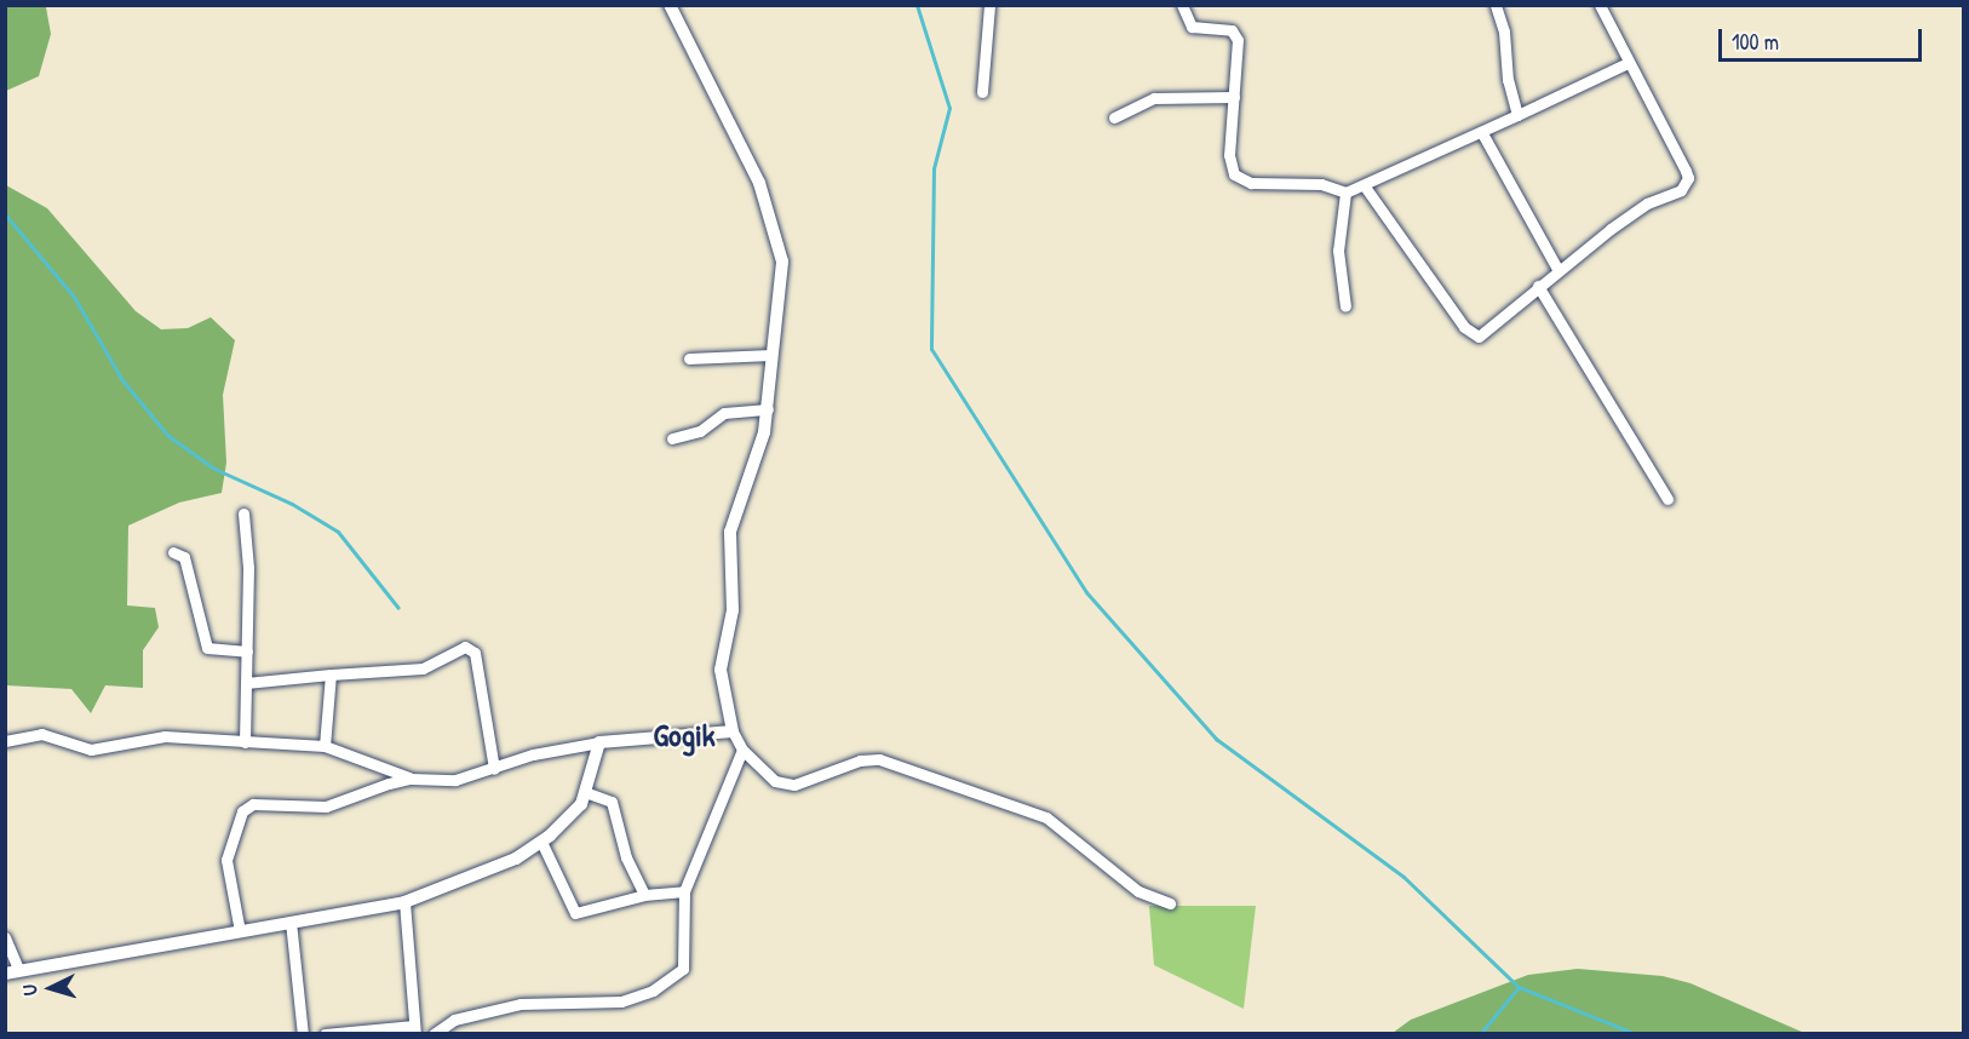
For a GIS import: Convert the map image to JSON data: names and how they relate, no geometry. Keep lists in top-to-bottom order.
{
  "districts": ["Gogik"],
  "scale_bar": "100 m",
  "north": "left"
}
